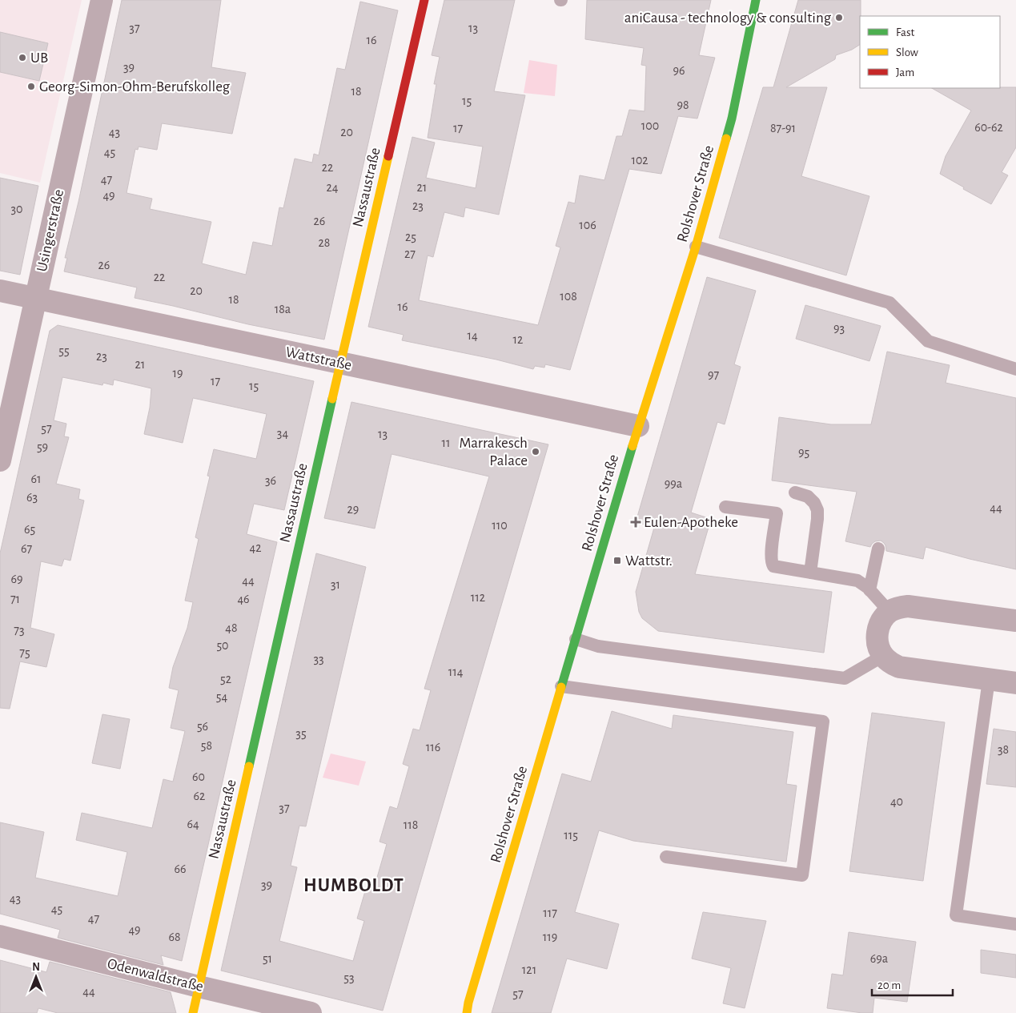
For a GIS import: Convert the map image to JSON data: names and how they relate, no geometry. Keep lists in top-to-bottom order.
{
  "streets": {
    "street": [
      "Nassaustraße",
      "Rolshover Straße",
      "Usingerstraße",
      "Wattstraße",
      "Odenwaldstraße"
    ]
  },
  "crossings": [
    ["Nassaustraße", "Wattstraße"],
    ["Nassaustraße", "Odenwaldstraße"],
    ["Rolshover Straße", "Wattstraße"],
    ["Usingerstraße", "Wattstraße"]
  ],
  "districts": ["HUMBOLDT"],
  "places": {
    "other": [
      "aniCausa - technology & consulting",
      "UB",
      "Georg-Simon-Ohm-Berufskolleg",
      "Marrakesch Palace"
    ],
    "health": ["Eulen-Apotheke"],
    "transit": ["Wattstr."]
  },
  "house_numbers": [
    "37",
    "13",
    "16",
    "39",
    "96",
    "18",
    "15",
    "98",
    "100",
    "60-62",
    "17",
    "87-91",
    "43",
    "20",
    "45",
    "102",
    "22",
    "47",
    "24",
    "21",
    "49",
    "23",
    "30",
    "26",
    "106",
    "25",
    "28",
    "27",
    "26",
    "22",
    "20",
    "108",
    "18",
    "16",
    "18a",
    "93",
    "14",
    "12",
    "55",
    "23",
    "21",
    "19",
    "97",
    "17",
    "15",
    "57",
    "34",
    "13",
    "11",
    "59",
    "95",
    "61",
    "36",
    "99a",
    "63",
    "44",
    "29",
    "110",
    "65",
    "42",
    "67",
    "69",
    "44",
    "31",
    "112",
    "71",
    "46",
    "48",
    "73",
    "50",
    "75",
    "33",
    "114",
    "52",
    "54",
    "56",
    "35",
    "58",
    "116",
    "38",
    "60",
    "62",
    "40",
    "37",
    "64",
    "118",
    "115",
    "66",
    "39",
    "43",
    "45",
    "117",
    "47",
    "49",
    "68",
    "119",
    "51",
    "69a",
    "121",
    "53",
    "44",
    "57"
  ],
  "legend": ["Fast", "Slow", "Jam"],
  "scale_bar": "20 m",
  "north": "top"
}
